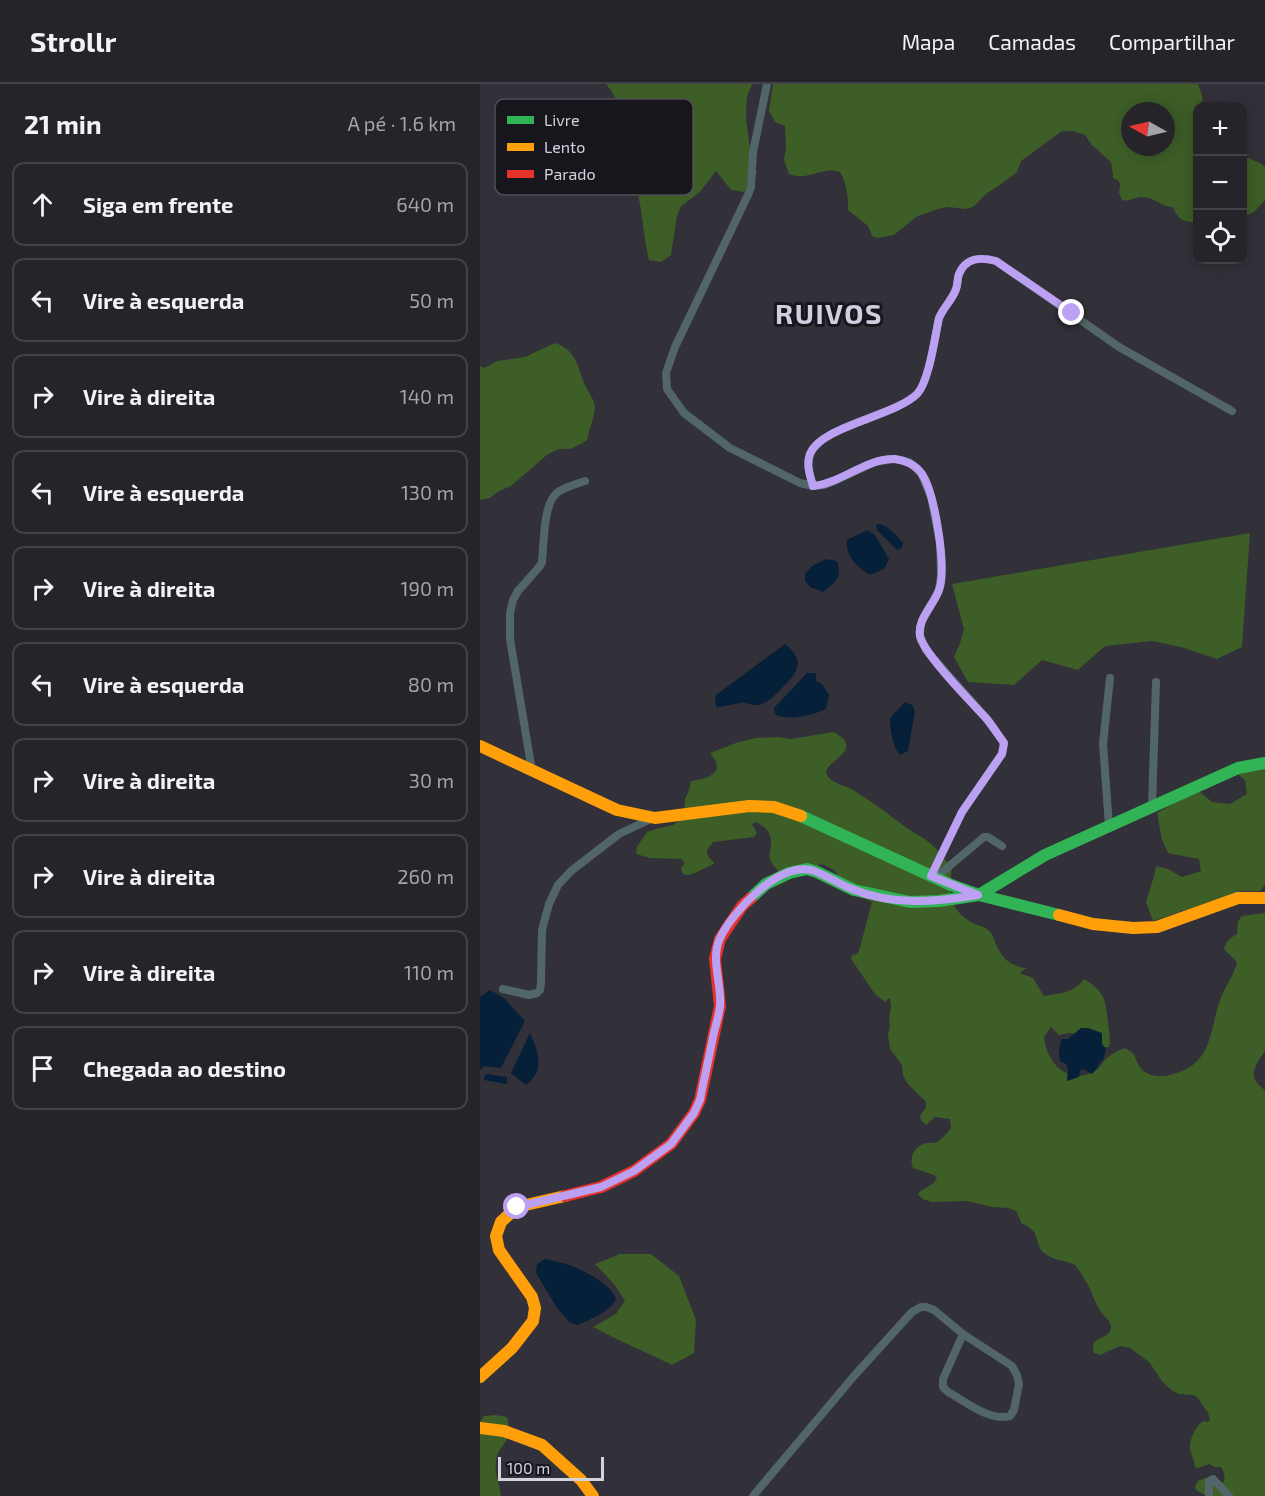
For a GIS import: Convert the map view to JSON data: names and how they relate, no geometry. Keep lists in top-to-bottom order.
{
  "districts": ["RUIVOS"],
  "legend": ["Livre", "Lento", "Parado"],
  "scale_bar": "100 m",
  "north": "left",
  "page": {
    "header": "Strollr",
    "nav": ["Mapa", "Camadas", "Compartilhar"],
    "heading": ["21 min", "A pé · 1.6 km"],
    "map_buttons": ["+", "−"],
    "list": [
      ["Siga em frente", "640 m"],
      ["Vire à esquerda", "50 m"],
      ["Vire à direita", "140 m"],
      ["Vire à esquerda", "130 m"],
      ["Vire à direita", "190 m"],
      ["Vire à esquerda", "80 m"],
      ["Vire à direita", "30 m"],
      ["Vire à direita", "260 m"],
      ["Vire à direita", "110 m"],
      "Chegada ao destino"
    ],
    "scale": "100 m"
  }
}
